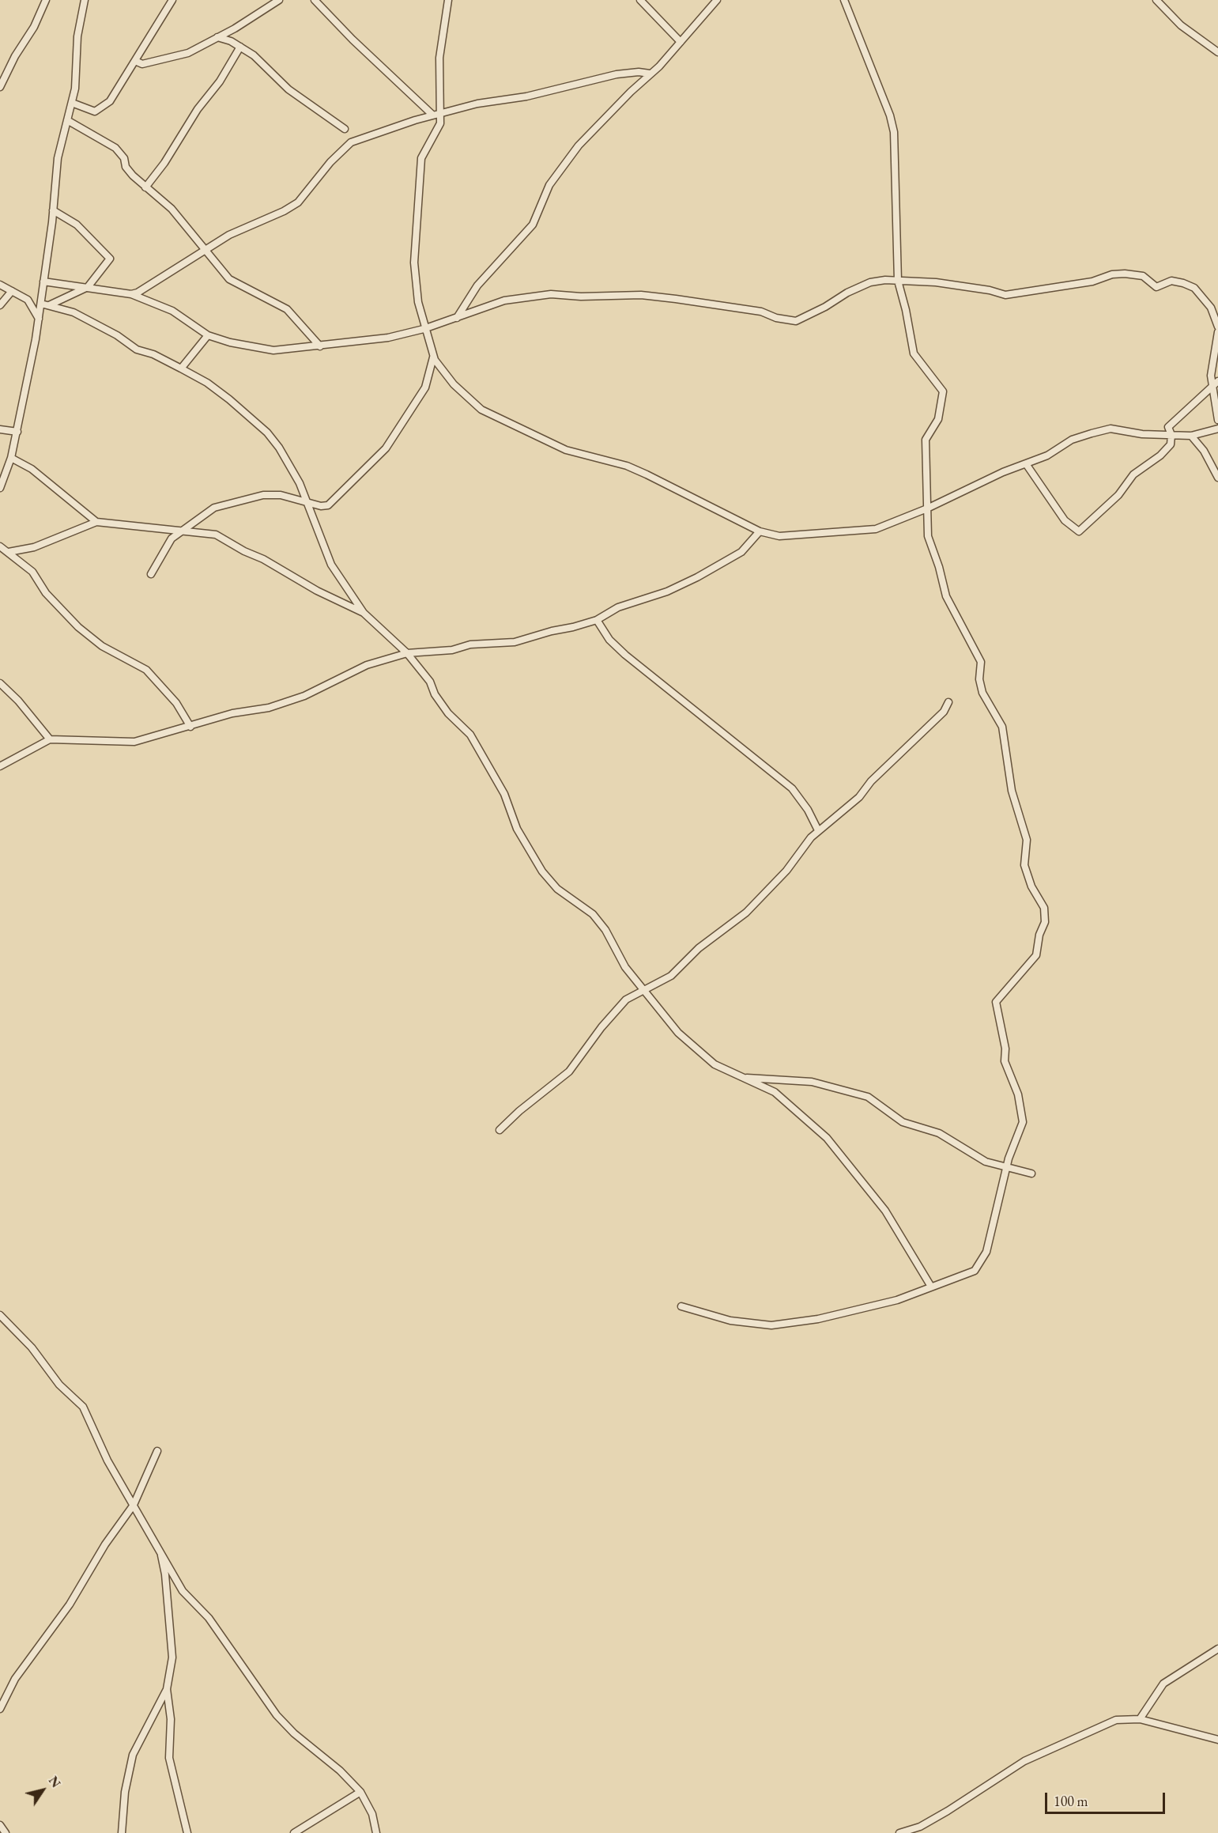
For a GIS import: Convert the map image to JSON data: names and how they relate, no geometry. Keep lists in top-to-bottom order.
{
  "scale_bar": "100 m",
  "north": "top right"
}
